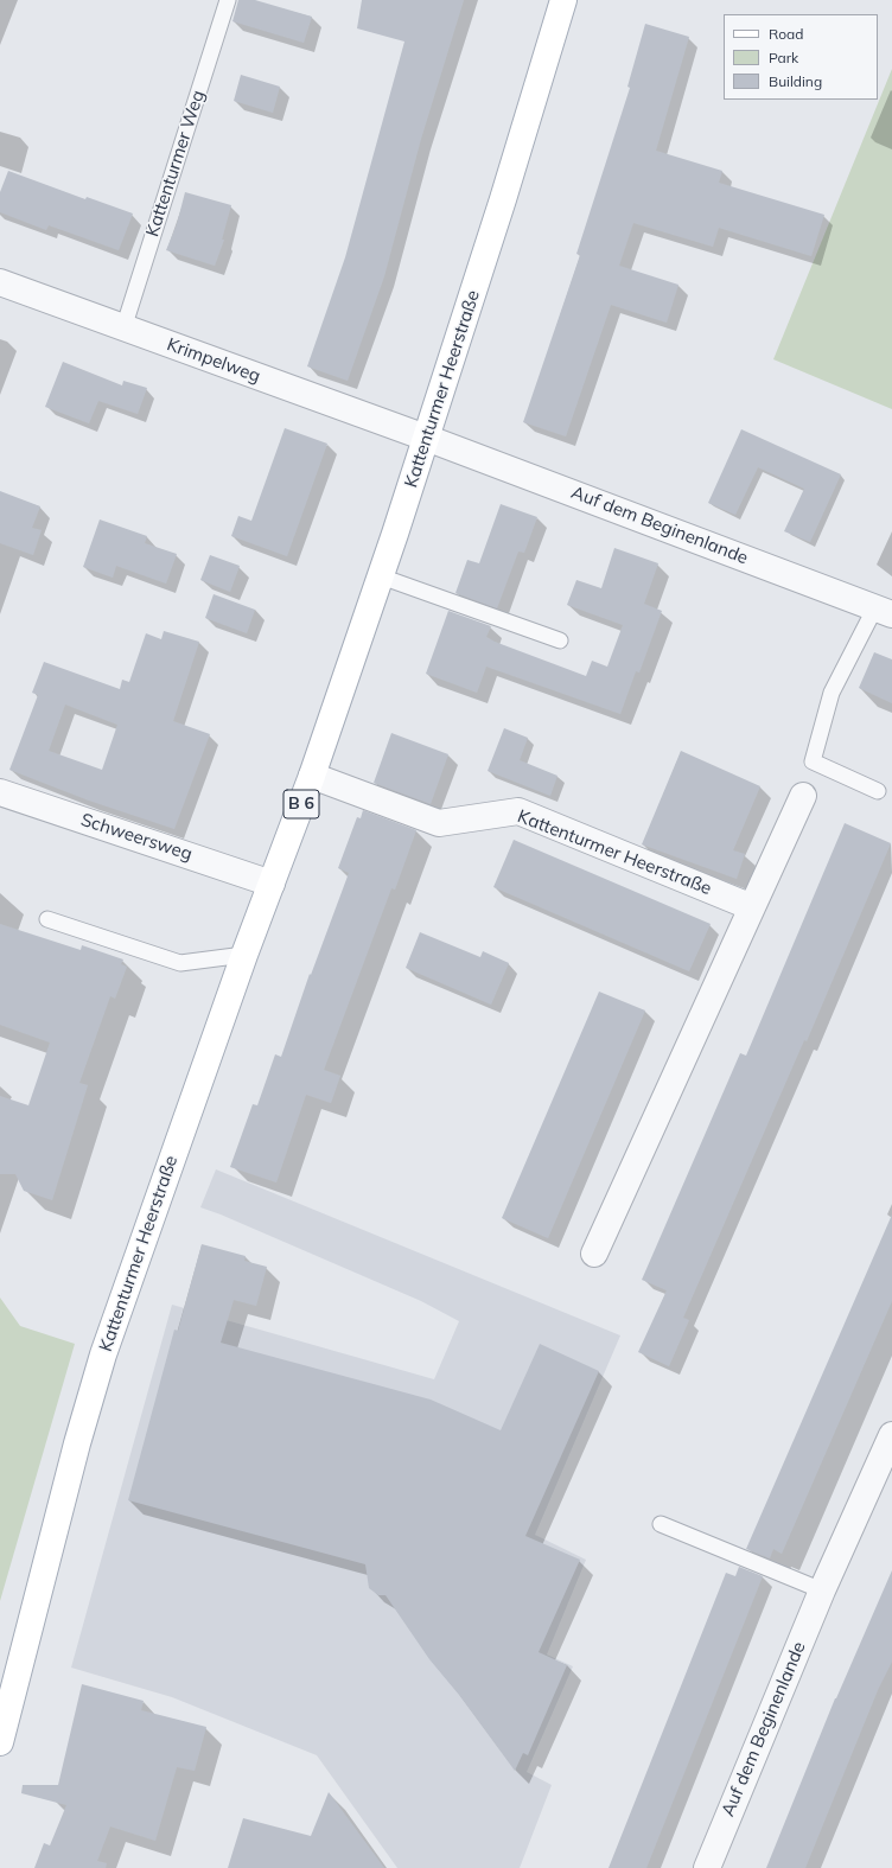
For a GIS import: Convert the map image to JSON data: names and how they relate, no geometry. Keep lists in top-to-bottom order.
{
  "streets": {
    "main road": ["Kattenturmer Heerstraße", "B 6"],
    "street": ["Krimpelweg", "Auf dem Beginenlande", "Schweersweg"],
    "lane": ["Kattenturmer Weg"]
  },
  "crossings": [
    ["Kattenturmer Weg", "Krimpelweg"],
    ["Krimpelweg", "Kattenturmer Heerstraße"],
    ["Krimpelweg", "Auf dem Beginenlande"],
    ["Kattenturmer Heerstraße", "Auf dem Beginenlande"],
    ["Kattenturmer Heerstraße", "Schweersweg"]
  ],
  "legend": ["Road", "Park", "Building"]
}
